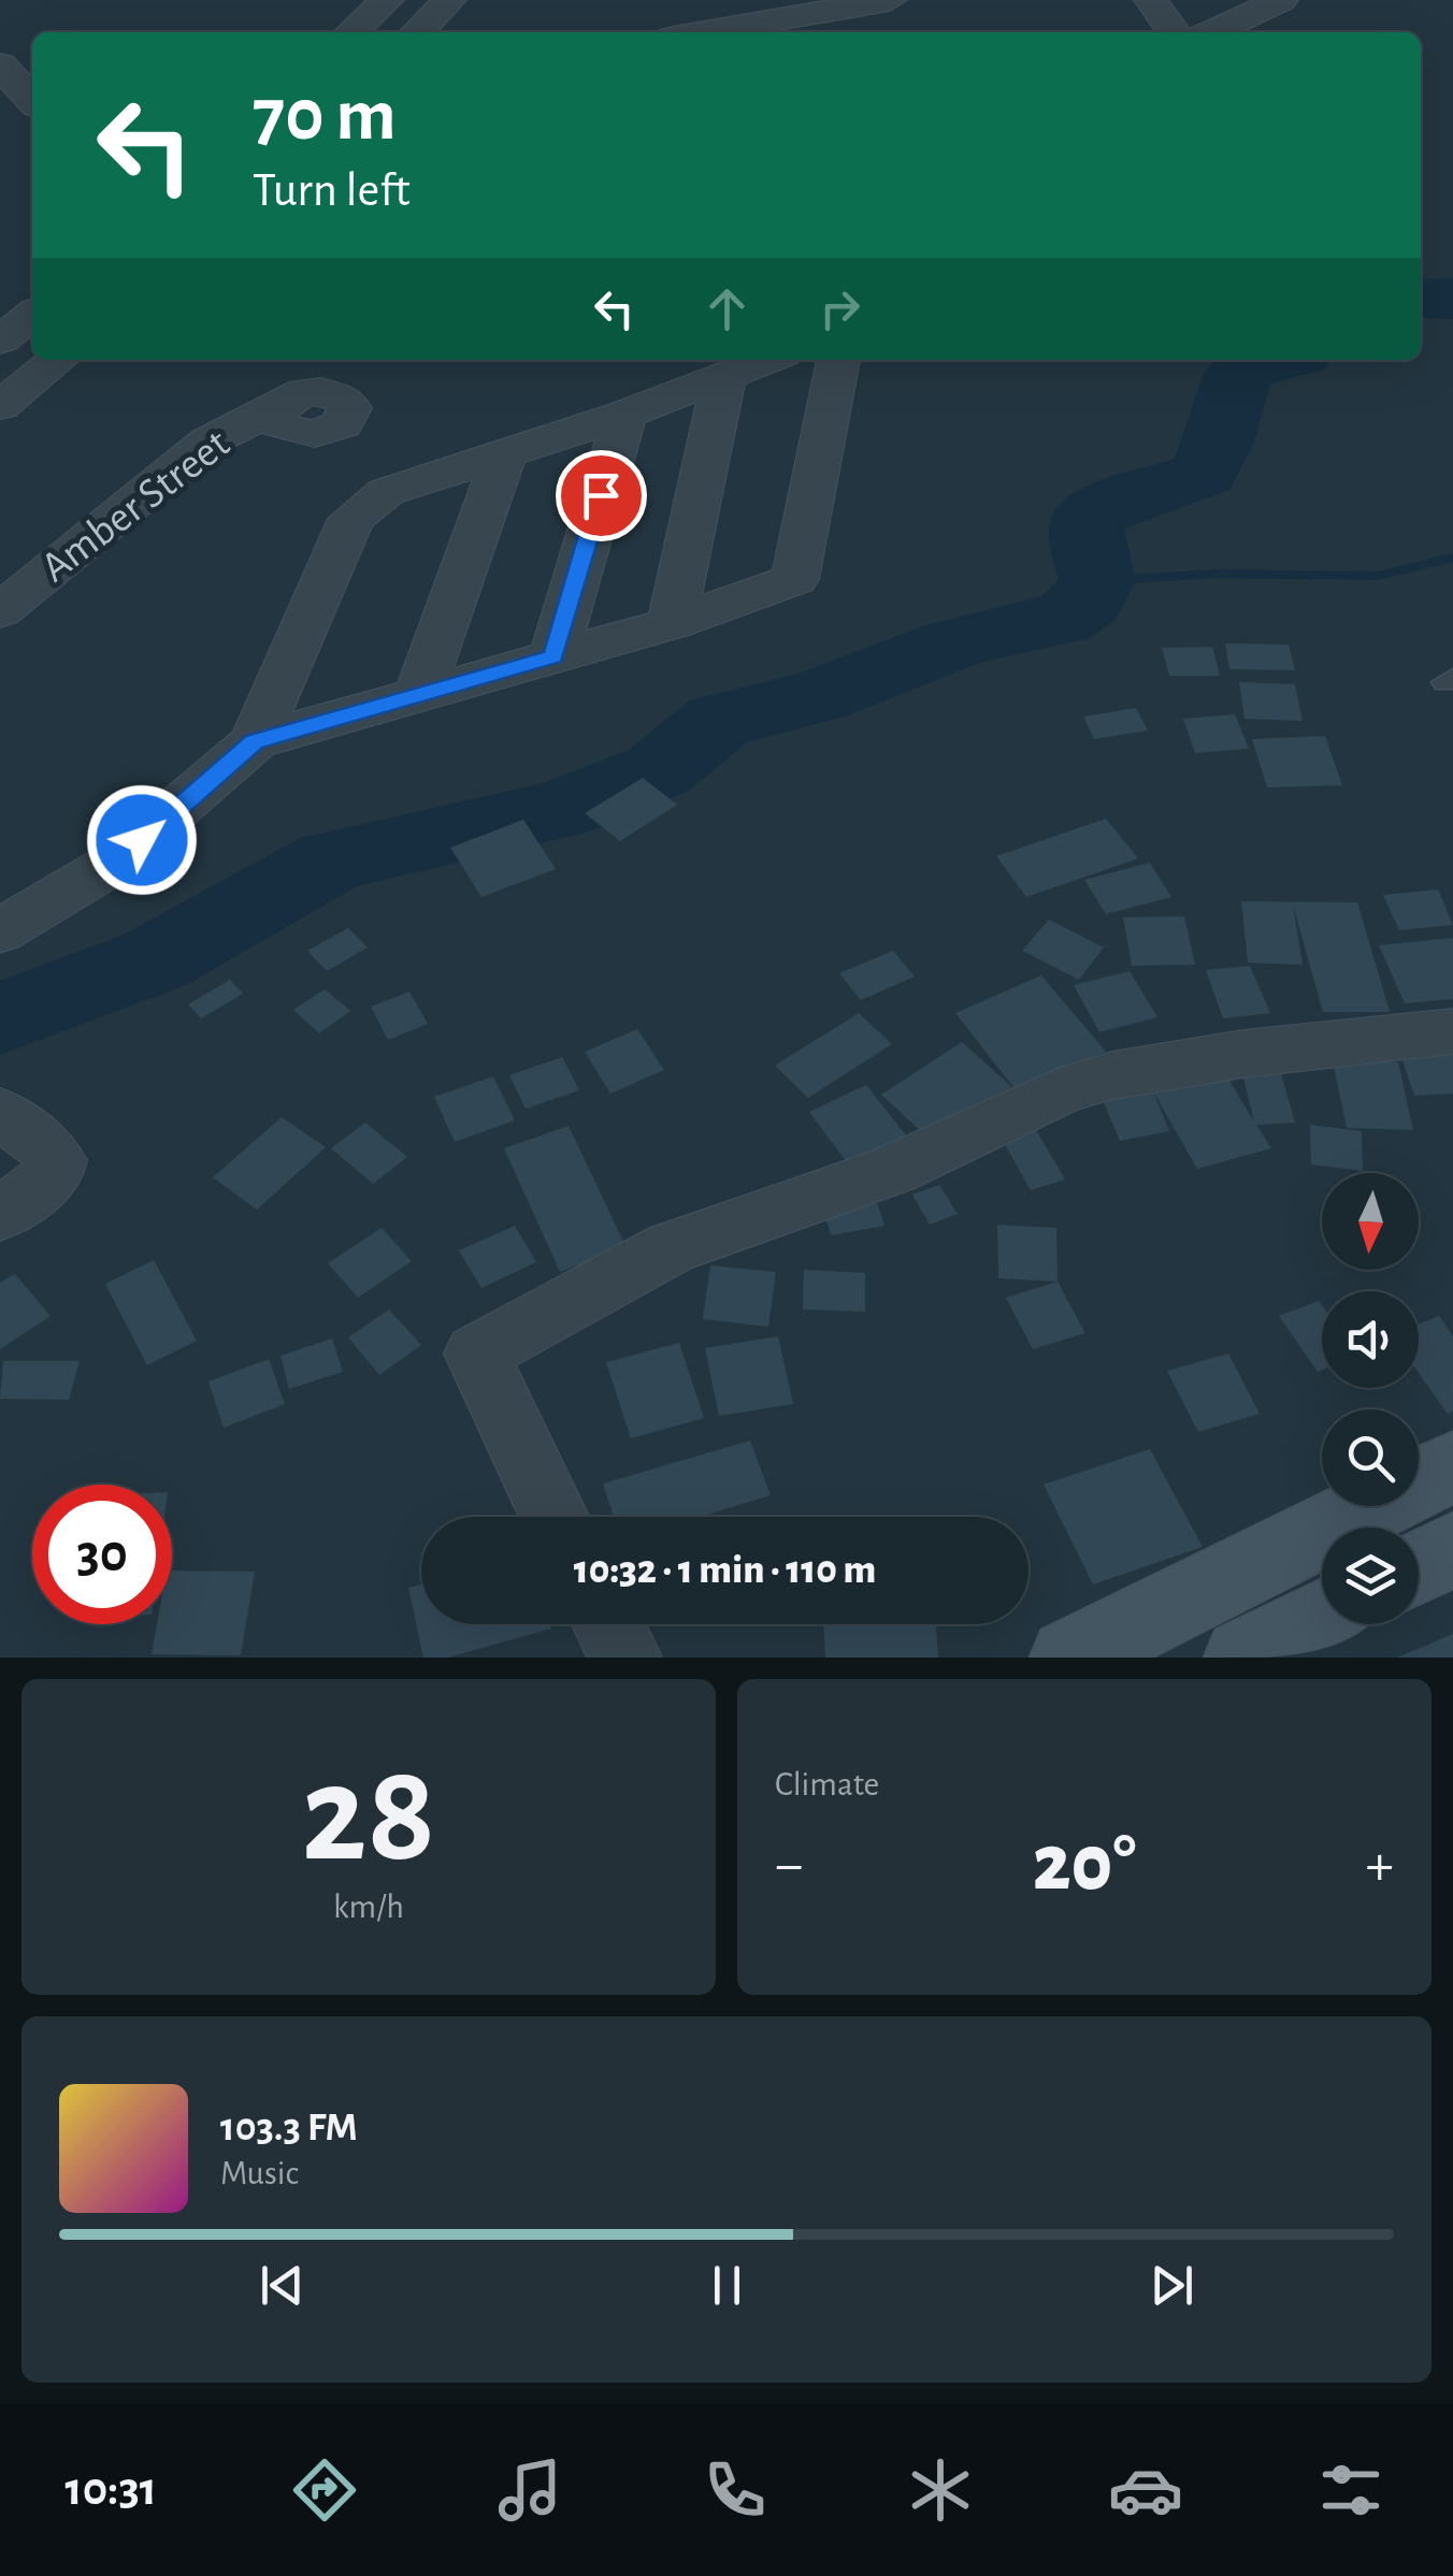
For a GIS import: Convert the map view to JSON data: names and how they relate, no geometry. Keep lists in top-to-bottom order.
{
  "streets": {
    "street": ["Amber Street"]
  },
  "north": "bottom",
  "page": {
    "turn": ["70 m", "Turn left"],
    "limit": "30",
    "trip": "10:32 · 1 min · 110 m",
    "tile": [
      ["28", "km/h"],
      "Climate"
    ],
    "heat": ["−", "20°", "+"],
    "song": ["103.3 FM", "Music"],
    "tabs": "10:31"
  }
}
